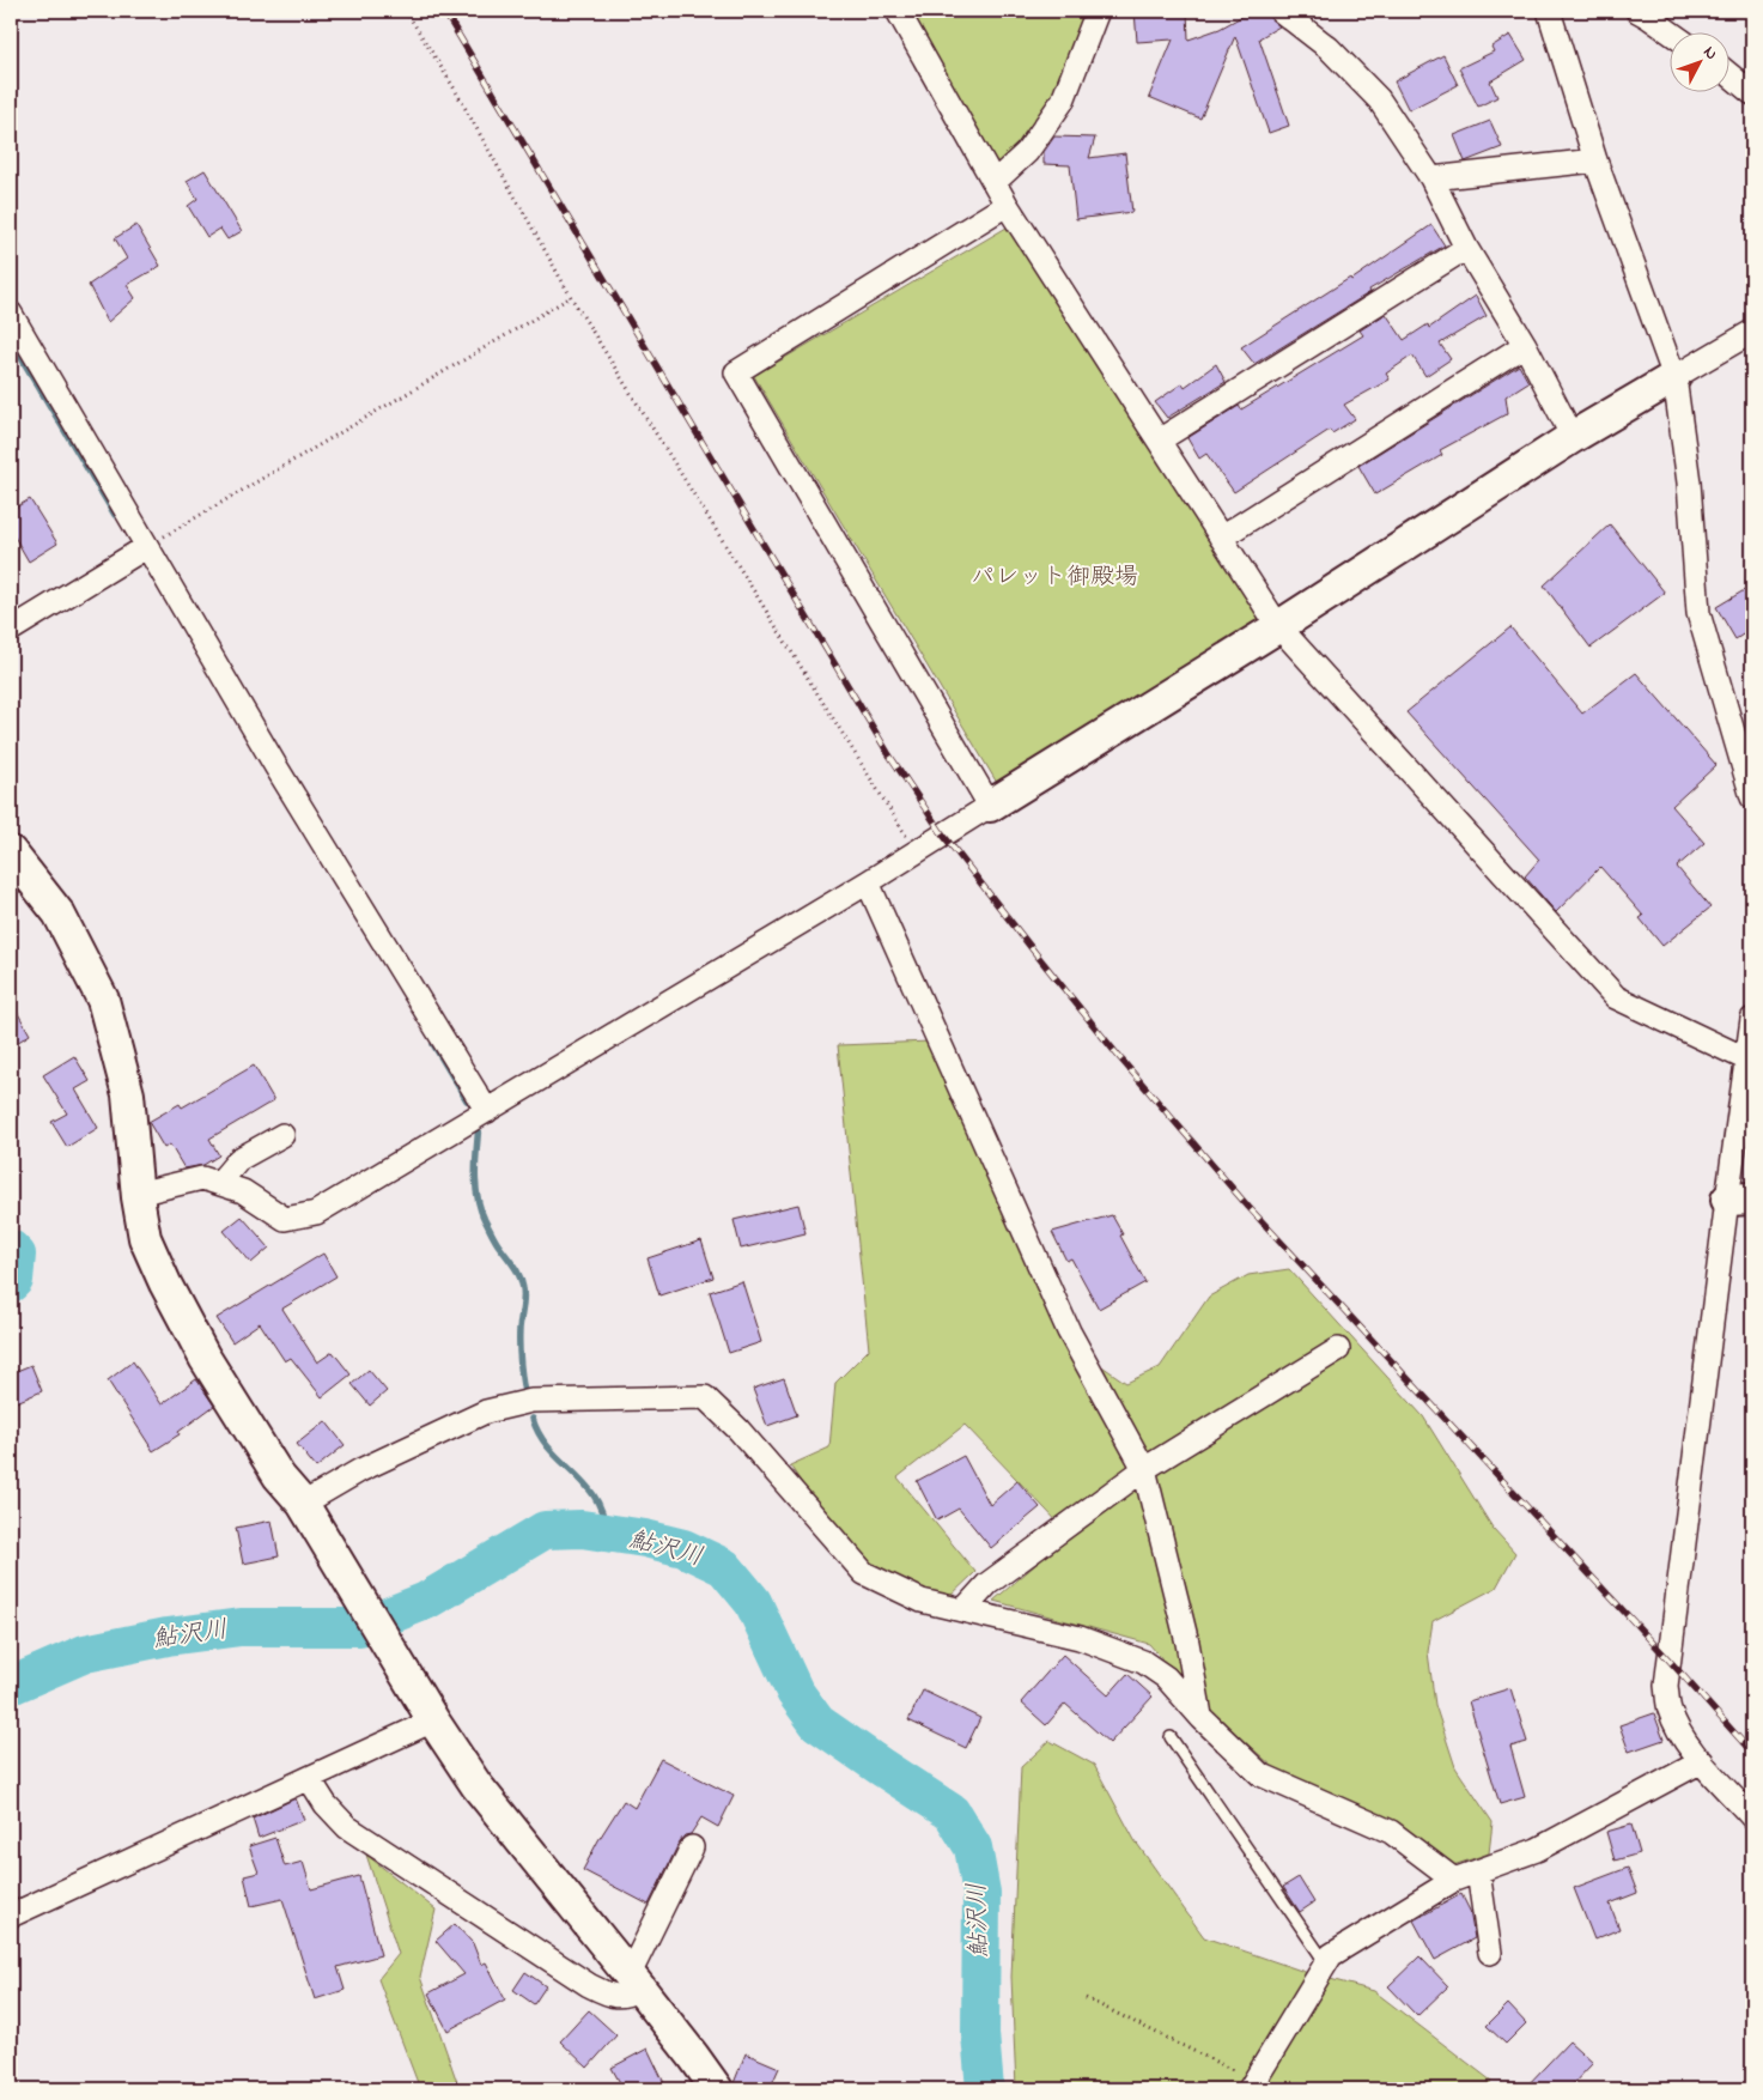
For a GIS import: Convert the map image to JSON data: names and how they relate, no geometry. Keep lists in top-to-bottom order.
{
  "water": ["鮎沢川"],
  "parks": ["パレット御殿場"],
  "north": "top right"
}
